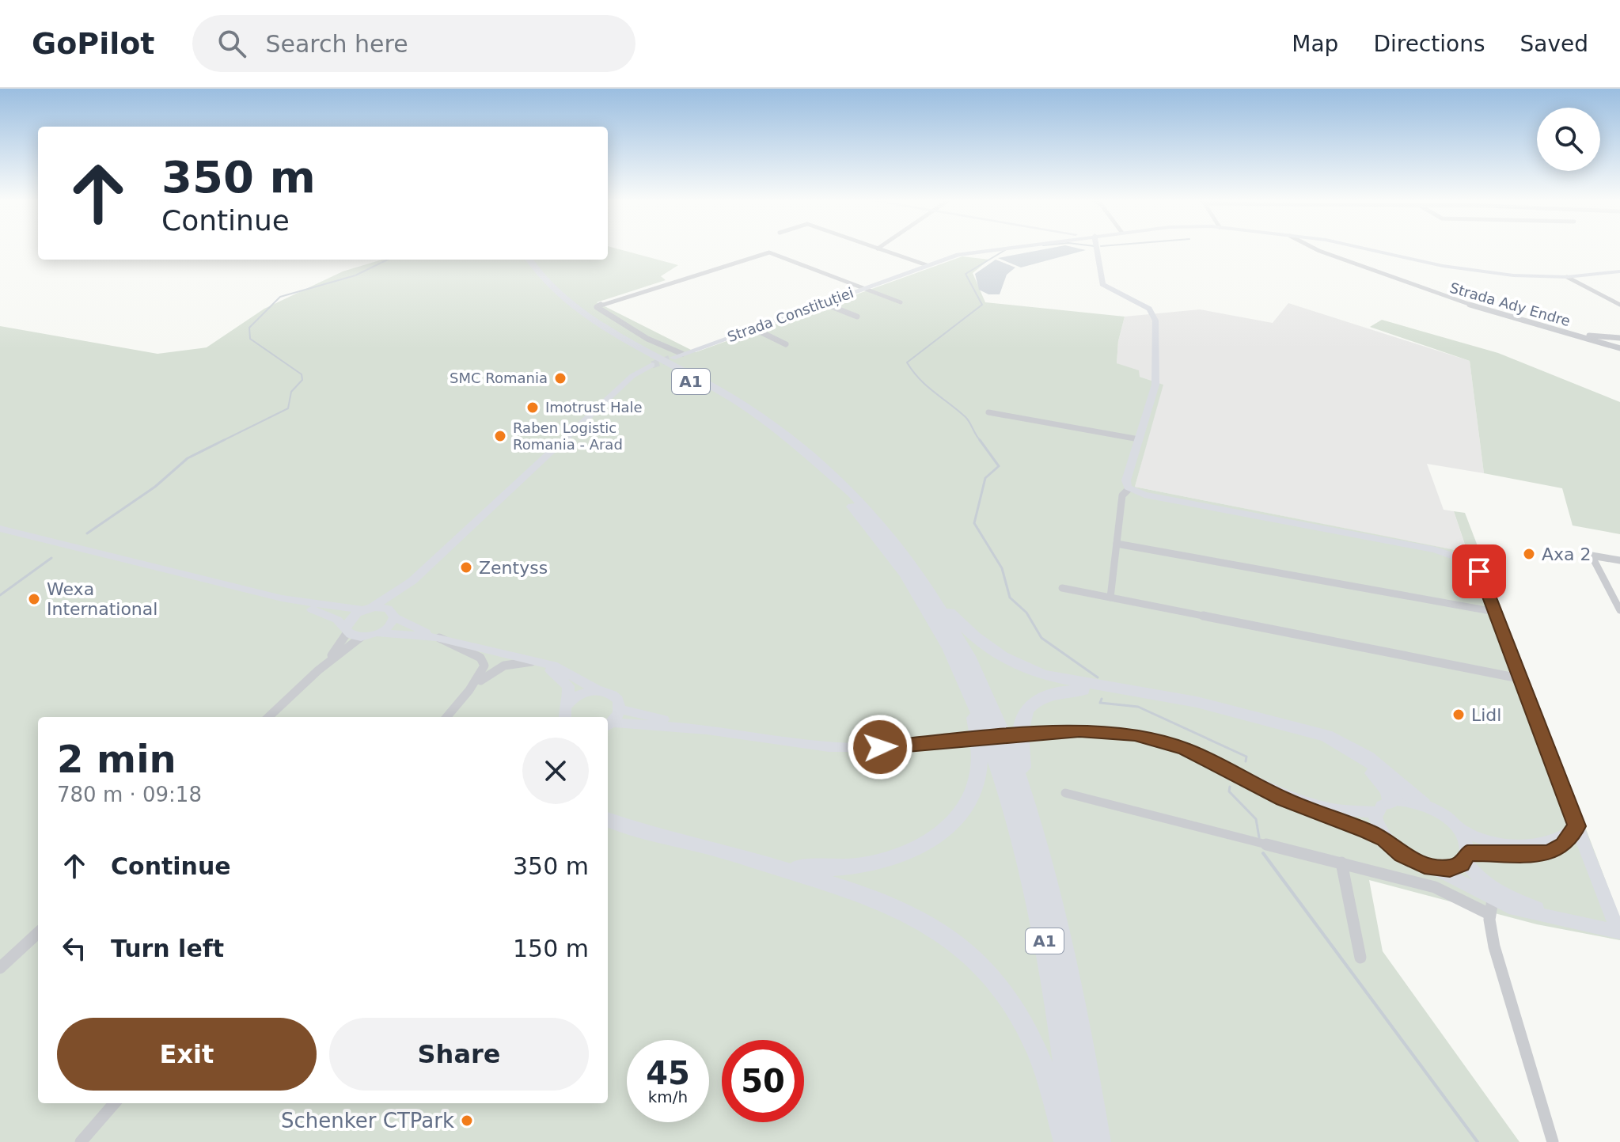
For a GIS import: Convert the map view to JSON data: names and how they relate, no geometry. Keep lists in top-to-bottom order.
{
  "streets": {
    "highway": ["A1"],
    "street": ["Strada Ady Endre", "Strada Constituției"]
  },
  "places": [
    "SMC Romania",
    "Imotrust Hale",
    "Raben Logistic Romania - Arad",
    "Axa 2",
    "Zentyss",
    "Wexa International",
    "Lidl",
    "Schenker CTPark"
  ],
  "page": {
    "header": "GoPilot",
    "search": "Search here",
    "nav": ["Map", "Directions", "Saved"],
    "turn": ["350 m", "Continue"],
    "heading": ["2 min", "780 m · 09:18"],
    "list": [
      {
        "name": "Continue",
        "value": "350 m"
      },
      {
        "name": "Turn left",
        "value": "150 m"
      }
    ],
    "buttons": ["Exit", "Share"],
    "speed": "45 km/h",
    "limit": "50"
  }
}
